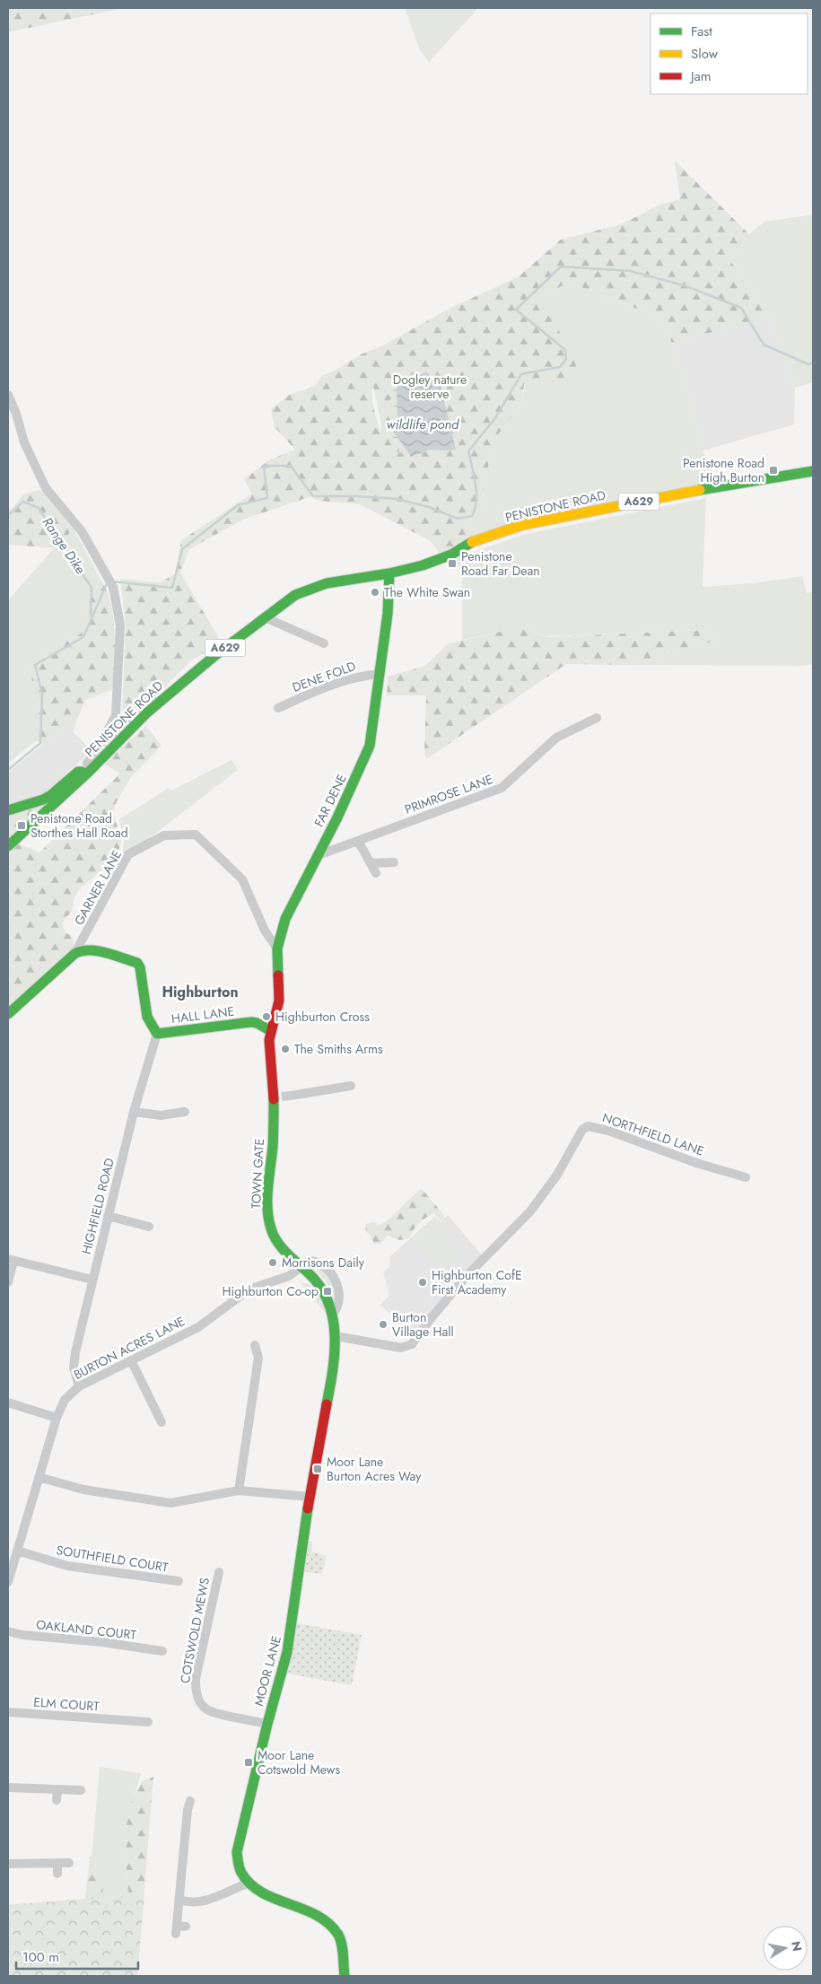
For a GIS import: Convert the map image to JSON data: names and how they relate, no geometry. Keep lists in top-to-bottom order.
{
  "streets": {
    "main road": [
      "A629",
      "PENISTONE ROAD",
      "FAR DENE",
      "HALL LANE",
      "TOWN GATE",
      "MOOR LANE"
    ],
    "street": [
      "DENE FOLD",
      "PRIMROSE LANE",
      "GARNER LANE",
      "NORTHFIELD LANE",
      "HIGHFIELD ROAD",
      "BURTON ACRES LANE",
      "SOUTHFIELD COURT",
      "OAKLAND COURT",
      "COTSWOLD MEWS",
      "ELM COURT"
    ]
  },
  "crossings": [
    ["PENISTONE ROAD", "FAR DENE"],
    ["DENE FOLD", "FAR DENE"],
    ["PRIMROSE LANE", "FAR DENE"],
    ["FAR DENE", "GARNER LANE"],
    ["FAR DENE", "HALL LANE"],
    ["FAR DENE", "TOWN GATE"],
    ["GARNER LANE", "HALL LANE"],
    ["HALL LANE", "TOWN GATE"],
    ["HALL LANE", "HIGHFIELD ROAD"],
    ["NORTHFIELD LANE", "MOOR LANE"],
    ["TOWN GATE", "BURTON ACRES LANE"],
    ["TOWN GATE", "MOOR LANE"],
    ["HIGHFIELD ROAD", "BURTON ACRES LANE"],
    ["BURTON ACRES LANE", "SOUTHFIELD COURT"],
    ["BURTON ACRES LANE", "MOOR LANE"],
    ["COTSWOLD MEWS", "MOOR LANE"]
  ],
  "districts": ["Highburton"],
  "water": ["wildlife pond", "Range Dike"],
  "parks": ["Dogley nature reserve"],
  "places": {
    "transit": [
      "Penistone Road High Burton",
      "Penistone Road Far Dean",
      "Penistone Road Storthes Hall Road",
      "Highburton Co-op",
      "Moor Lane Burton Acres Way",
      "Moor Lane Cotswold Mews"
    ],
    "other": [
      "The White Swan",
      "Highburton Cross",
      "The Smiths Arms",
      "Morrisons Daily",
      "Highburton CofE First Academy",
      "Burton Village Hall"
    ]
  },
  "legend": ["Fast", "Slow", "Jam"],
  "scale_bar": "100 m",
  "north": "right"
}
